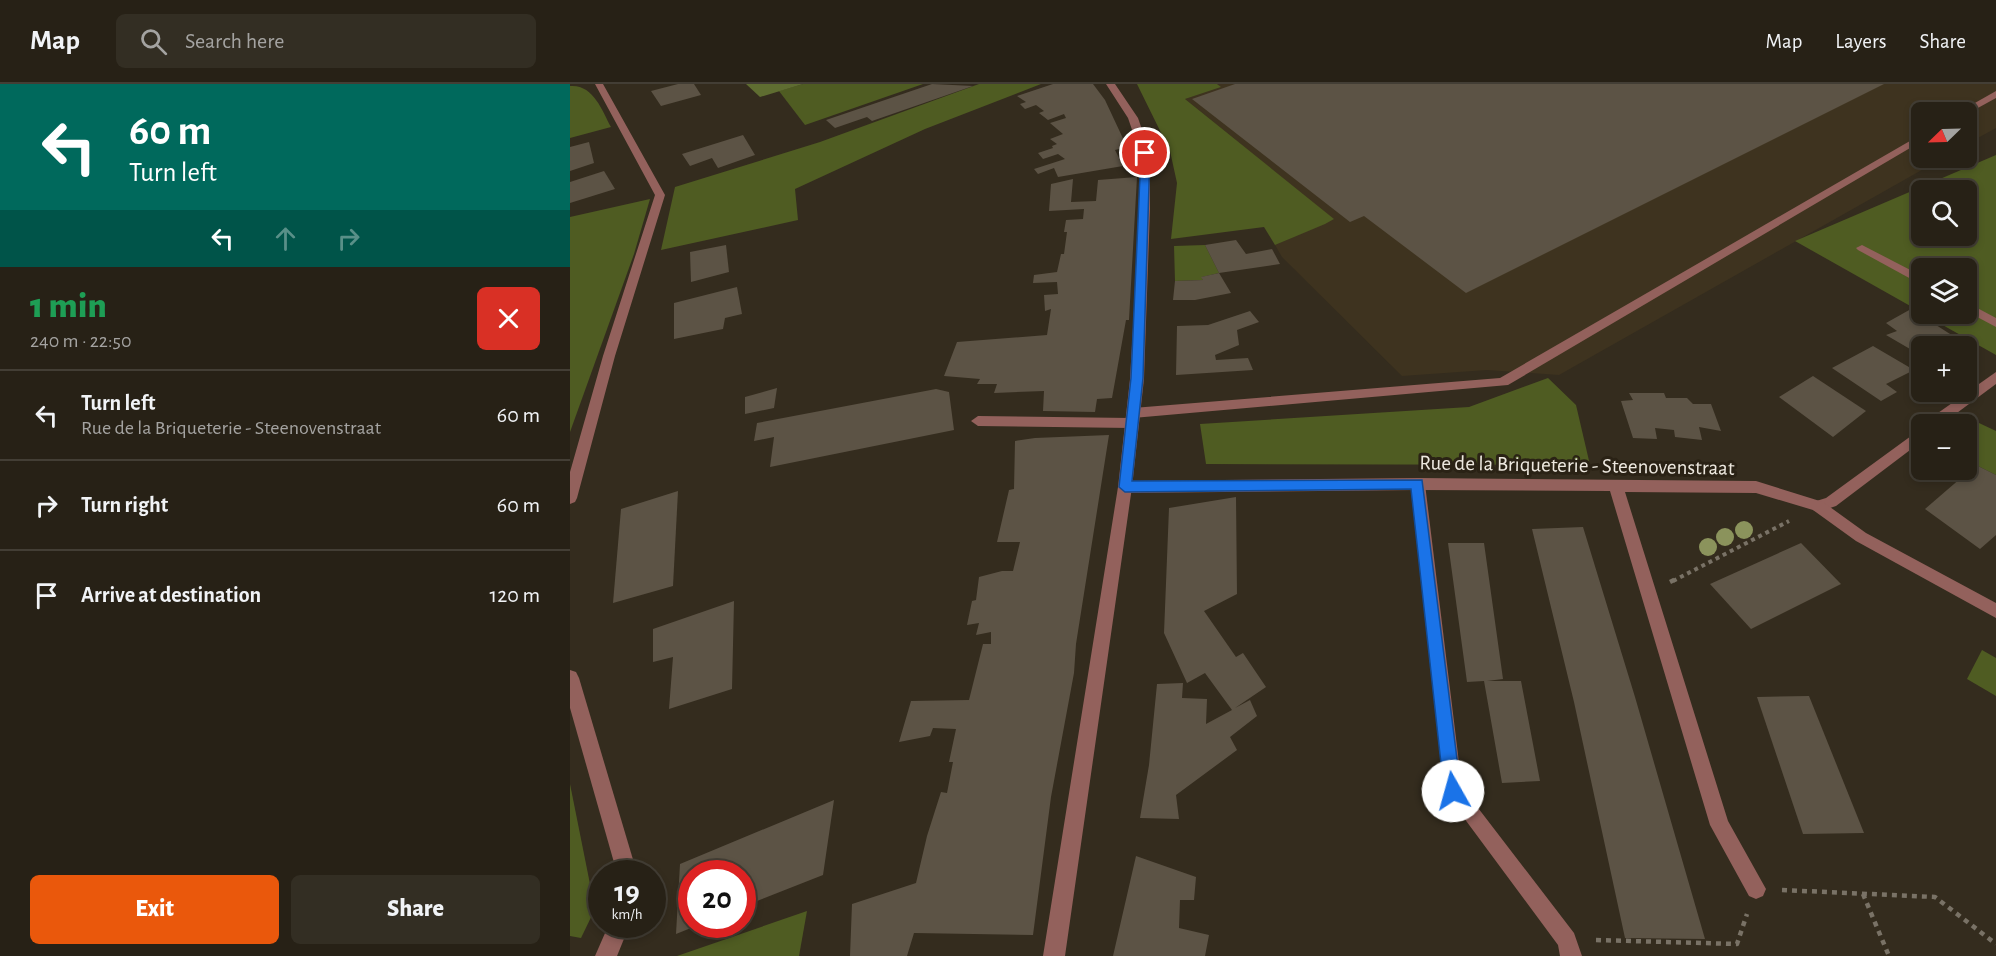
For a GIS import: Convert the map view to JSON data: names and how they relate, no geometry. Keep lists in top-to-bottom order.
{
  "streets": {
    "street": ["Rue de la Briqueterie - Steenovenstraat"]
  },
  "north": "bottom left",
  "page": {
    "header": "Map",
    "search": "Search here",
    "nav": ["Map", "Layers", "Share"],
    "turn": ["60 m", "Turn left"],
    "map_buttons": ["+", "−"],
    "heading": ["1 min", "240 m · 22:50"],
    "list": [
      {
        "name": "Turn left",
        "note": "Rue de la Briqueterie - Steenovenstraat",
        "value": "60 m"
      },
      {
        "name": "Turn right",
        "value": "60 m"
      },
      {
        "name": "Arrive at destination",
        "value": "120 m"
      }
    ],
    "speed": "19 km/h",
    "limit": "20",
    "buttons": ["Exit", "Share"]
  }
}
